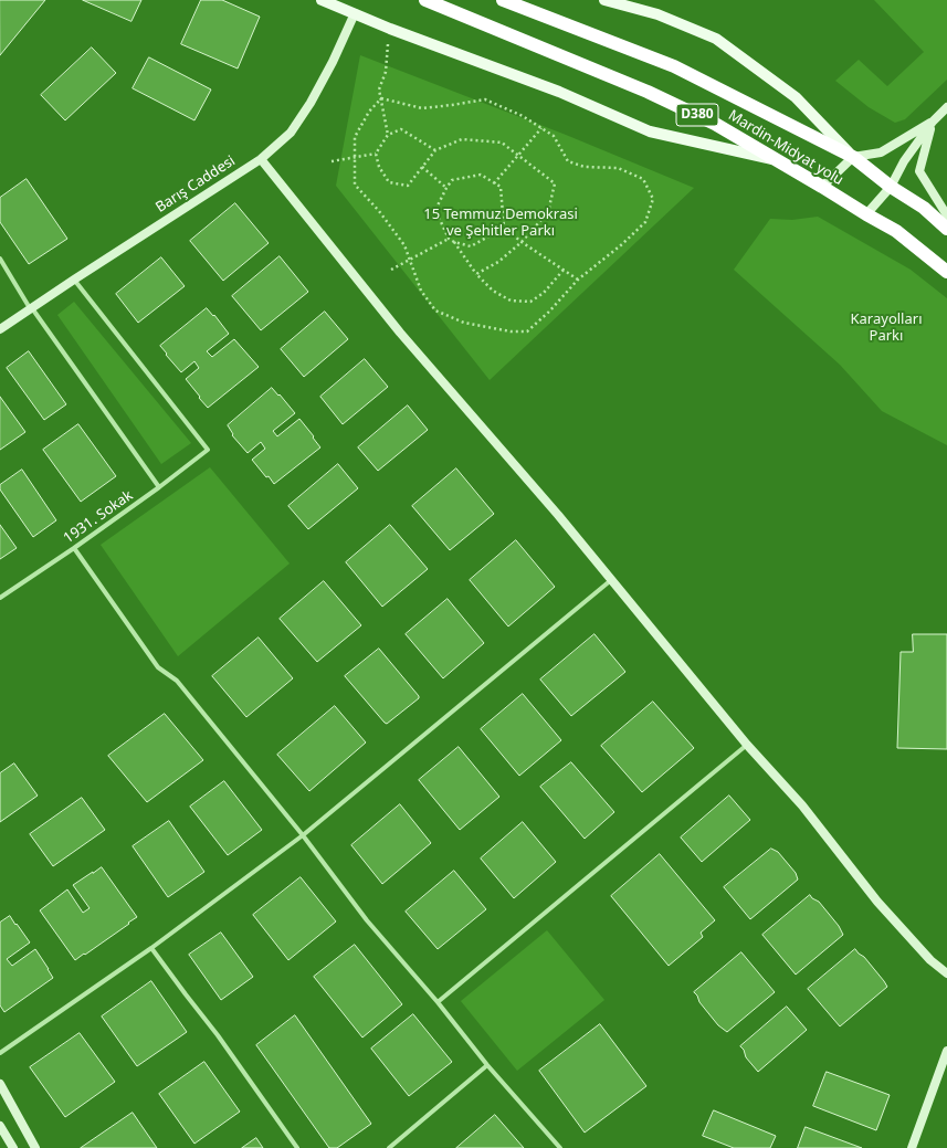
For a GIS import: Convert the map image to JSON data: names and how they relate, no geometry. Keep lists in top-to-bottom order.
{
  "streets": {
    "highway": ["D380", "Mardin-Midyat yolu"],
    "street": ["Barış Caddesi", "1931. Sokak"]
  },
  "crossings": [
    ["Barış Caddesi", "1931. Sokak"]
  ],
  "parks": ["15 Temmuz Demokrasi ve Şehitler Parkı", "Karayolları Parkı"]
}
